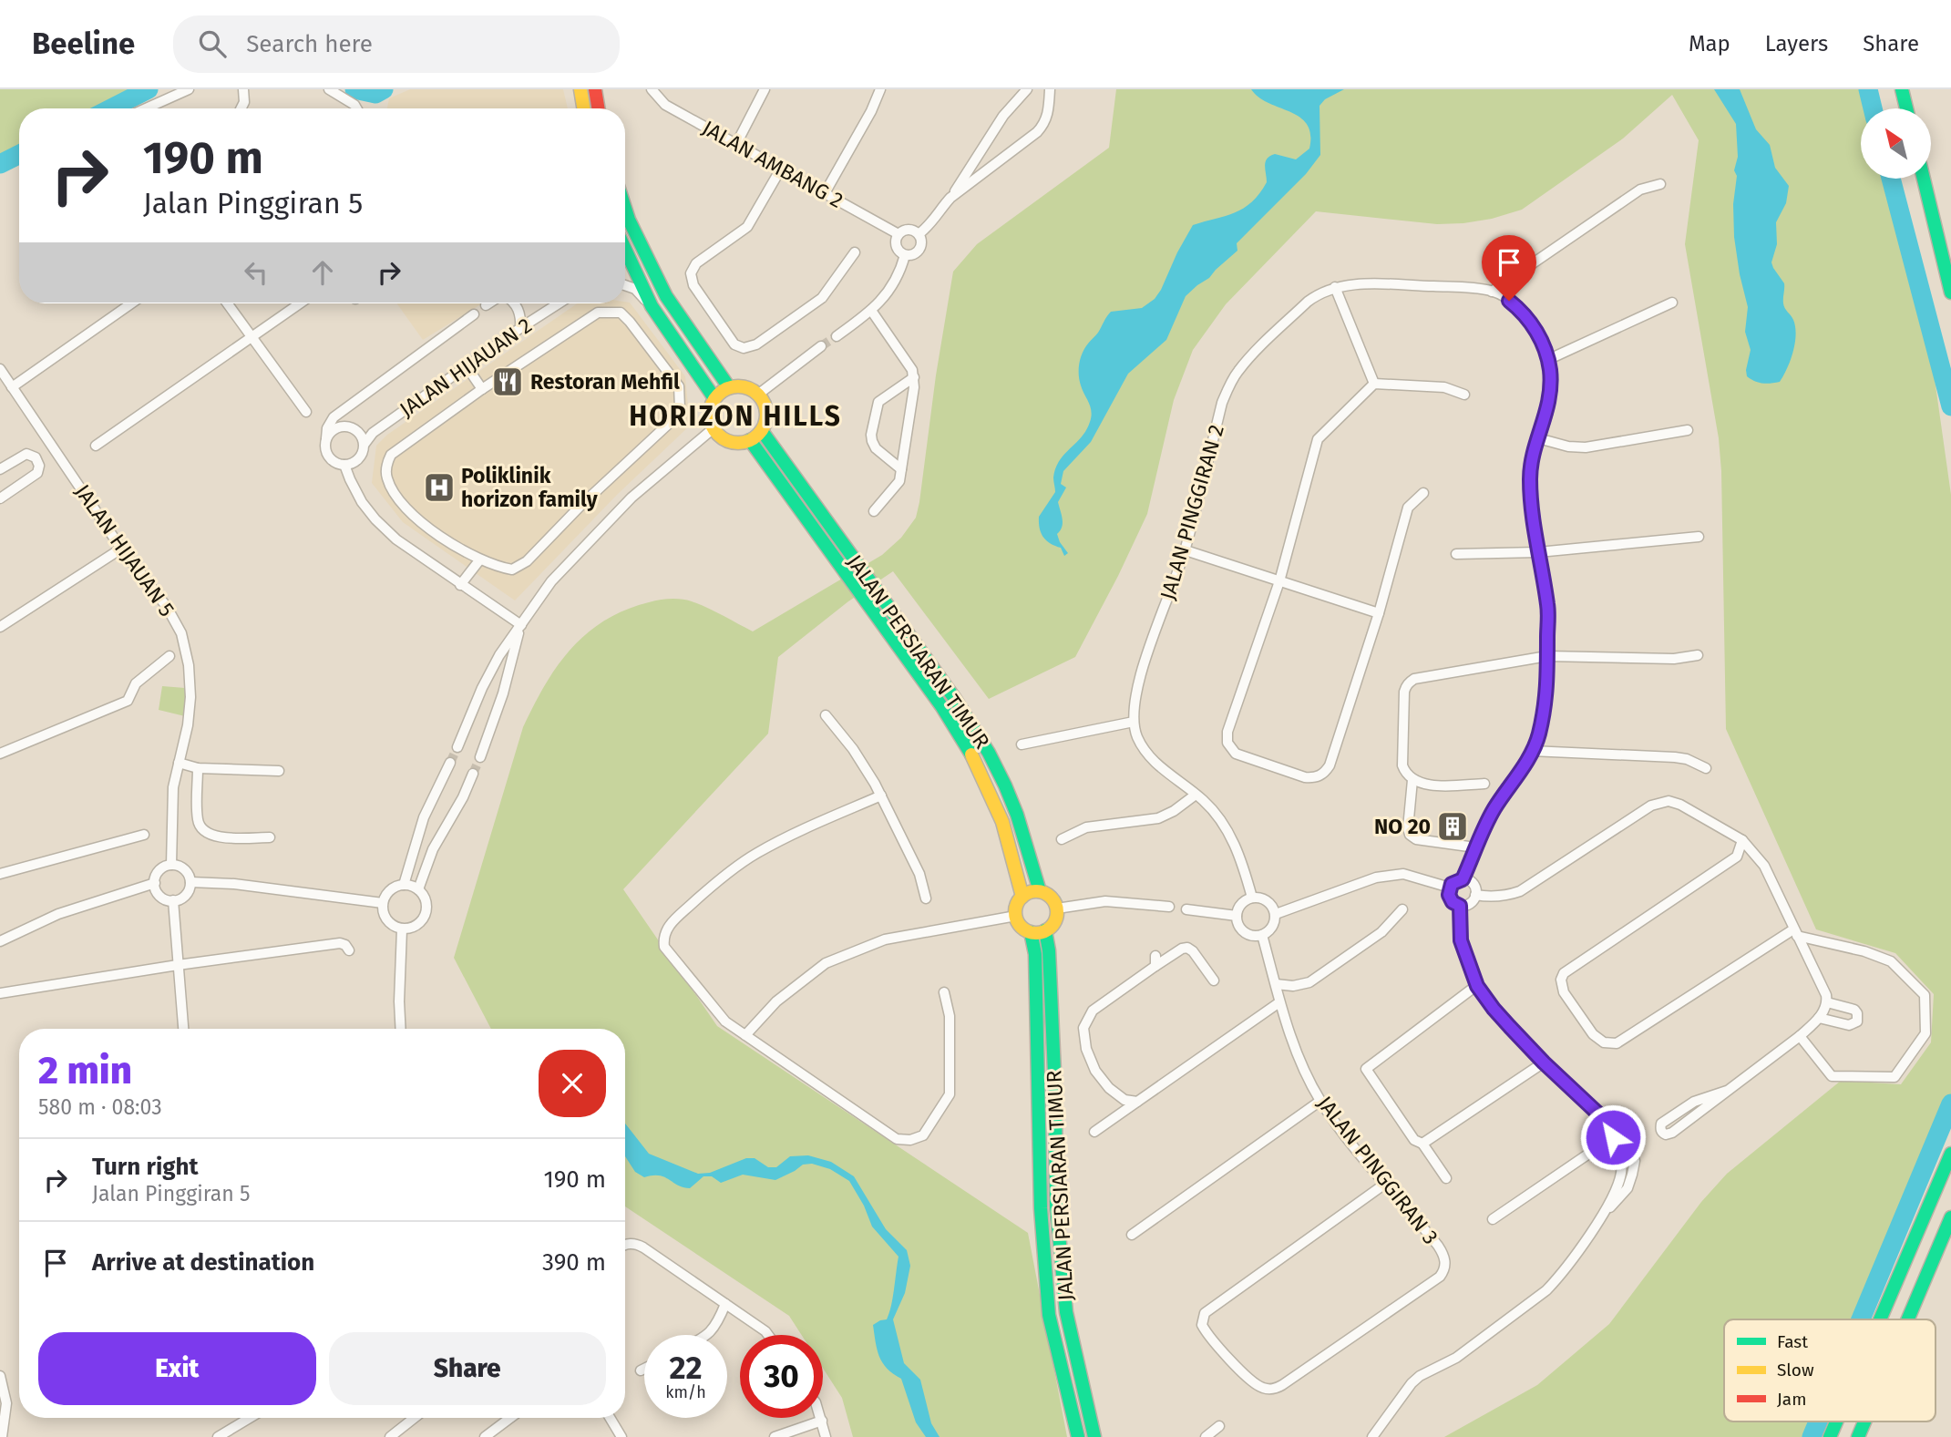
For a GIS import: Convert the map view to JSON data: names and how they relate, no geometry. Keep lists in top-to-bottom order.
{
  "streets": {
    "main road": ["JALAN PERSIARAN TIMUR"],
    "street": [
      "JALAN AMBANG 2",
      "JALAN HIJAUAN 2",
      "JALAN PINGGIRAN 2",
      "JALAN HIJAUAN 5",
      "JALAN PINGGIRAN 3"
    ]
  },
  "crossings": [
    ["JALAN PINGGIRAN 2", "JALAN PINGGIRAN 3"]
  ],
  "districts": ["HORIZON HILLS"],
  "places": {
    "restaurant": ["Restoran Mehfil"],
    "hospital": ["Poliklinik horizon family"],
    "building": ["NO 20"]
  },
  "legend": ["Fast", "Slow", "Jam"],
  "north": "top left",
  "page": {
    "header": "Beeline",
    "search": "Search here",
    "nav": ["Map", "Layers", "Share"],
    "turn": ["190 m", "Jalan Pinggiran 5"],
    "heading": ["2 min", "580 m · 08:03"],
    "list": [
      {
        "name": "Turn right",
        "note": "Jalan Pinggiran 5",
        "value": "190 m"
      },
      {
        "name": "Arrive at destination",
        "value": "390 m"
      }
    ],
    "buttons": ["Exit", "Share"],
    "speed": "22 km/h",
    "limit": "30"
  }
}
